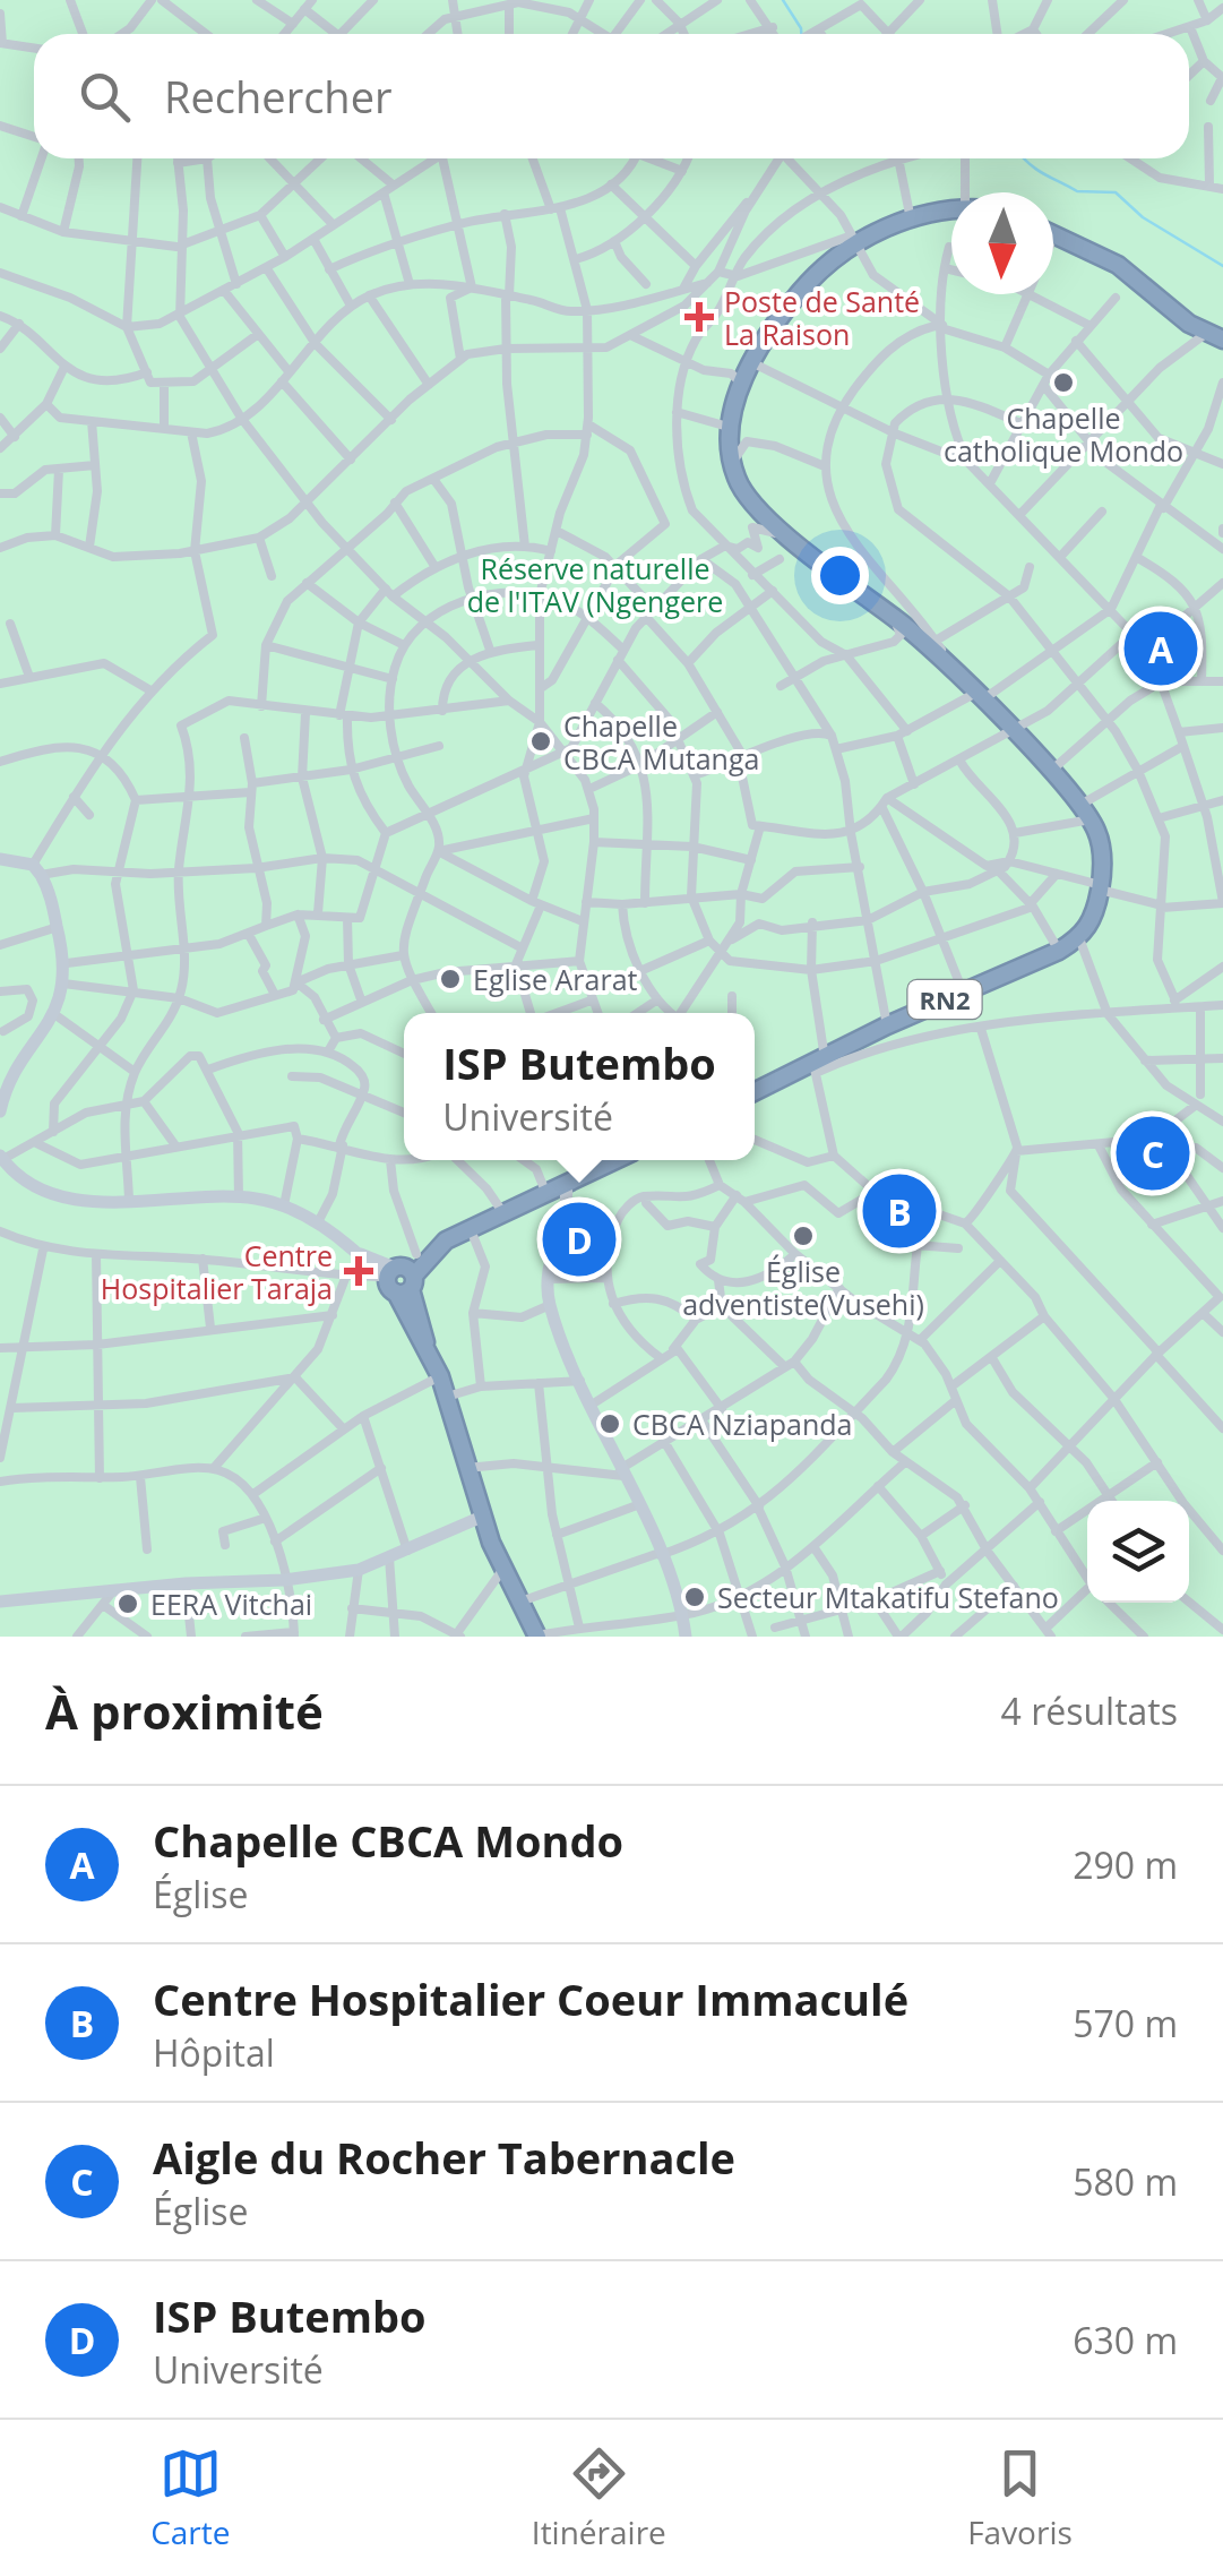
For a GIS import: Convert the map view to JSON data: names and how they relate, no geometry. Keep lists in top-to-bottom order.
{
  "streets": {
    "highway": ["RN2"]
  },
  "parks": ["Réserve naturelle de l'ITAV (Ngengere"],
  "places": {
    "health": ["Poste de Santé La Raison", "Centre Hospitalier Taraja"],
    "other": [
      "Chapelle catholique Mondo",
      "Chapelle CBCA Mutanga",
      "Eglise Ararat",
      "Église adventiste(Vusehi)",
      "CBCA Nziapanda",
      "Secteur Mtakatifu Stefano",
      "EERA Vitchai"
    ]
  },
  "north": "bottom",
  "page": {
    "search": "Rechercher",
    "pins": [
      "A",
      "C",
      "B",
      "D"
    ],
    "popup": ["ISP Butembo", "Université"],
    "heading": ["À proximité", "4 résultats"],
    "list": [
      {
        "mark": "A",
        "name": "Chapelle CBCA Mondo",
        "note": "Église",
        "value": "290 m"
      },
      {
        "mark": "B",
        "name": "Centre Hospitalier Coeur Immaculé",
        "note": "Hôpital",
        "value": "570 m"
      },
      {
        "mark": "C",
        "name": "Aigle du Rocher Tabernacle",
        "note": "Église",
        "value": "580 m"
      },
      {
        "mark": "D",
        "name": "ISP Butembo",
        "note": "Université",
        "value": "630 m"
      }
    ],
    "nav": ["Carte", "Itinéraire", "Favoris"]
  }
}
